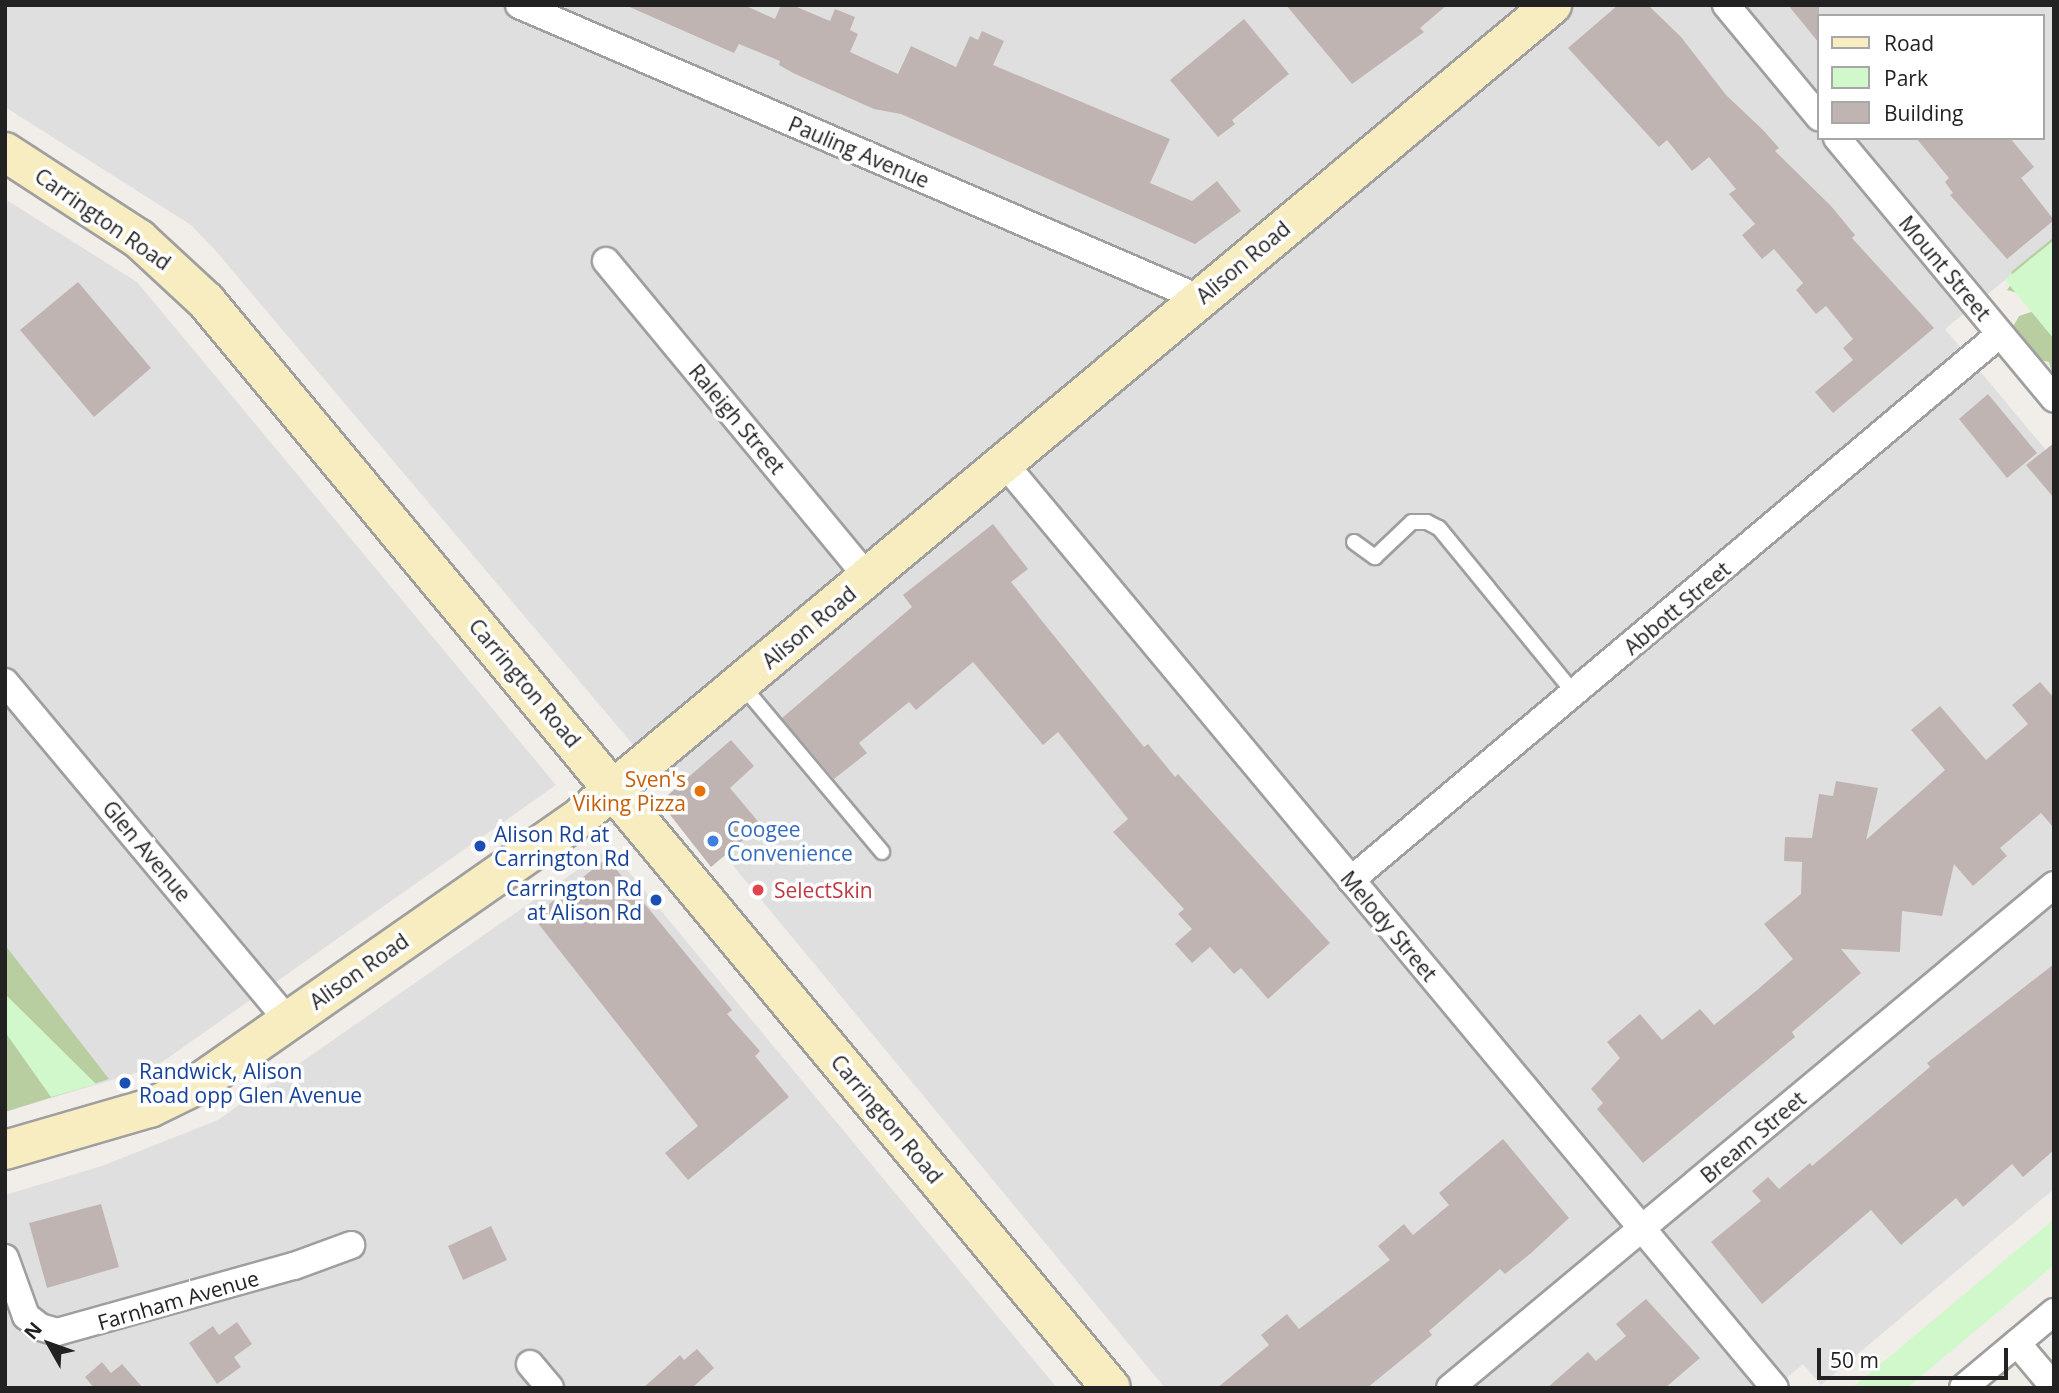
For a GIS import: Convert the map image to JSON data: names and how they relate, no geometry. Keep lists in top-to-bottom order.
{
  "streets": {
    "main road": ["Carrington Road", "Alison Road"],
    "street": [
      "Pauling Avenue",
      "Mount Street",
      "Raleigh Street",
      "Abbott Street",
      "Glen Avenue",
      "Melody Street",
      "Bream Street",
      "Farnham Avenue"
    ]
  },
  "crossings": [
    ["Pauling Avenue", "Alison Road"],
    ["Carrington Road", "Alison Road"],
    ["Alison Road", "Raleigh Street"],
    ["Alison Road", "Glen Avenue"],
    ["Alison Road", "Melody Street"],
    ["Mount Street", "Abbott Street"],
    ["Abbott Street", "Melody Street"],
    ["Melody Street", "Bream Street"]
  ],
  "places": [
    "Sven's Viking Pizza",
    "Coogee Convenience",
    "Alison Rd at Carrington Rd",
    "SelectSkin",
    "Carrington Rd at Alison Rd",
    "Randwick, Alison Road opp Glen Avenue"
  ],
  "legend": ["Road", "Park", "Building"],
  "scale_bar": "50 m",
  "north": "top left"
}
